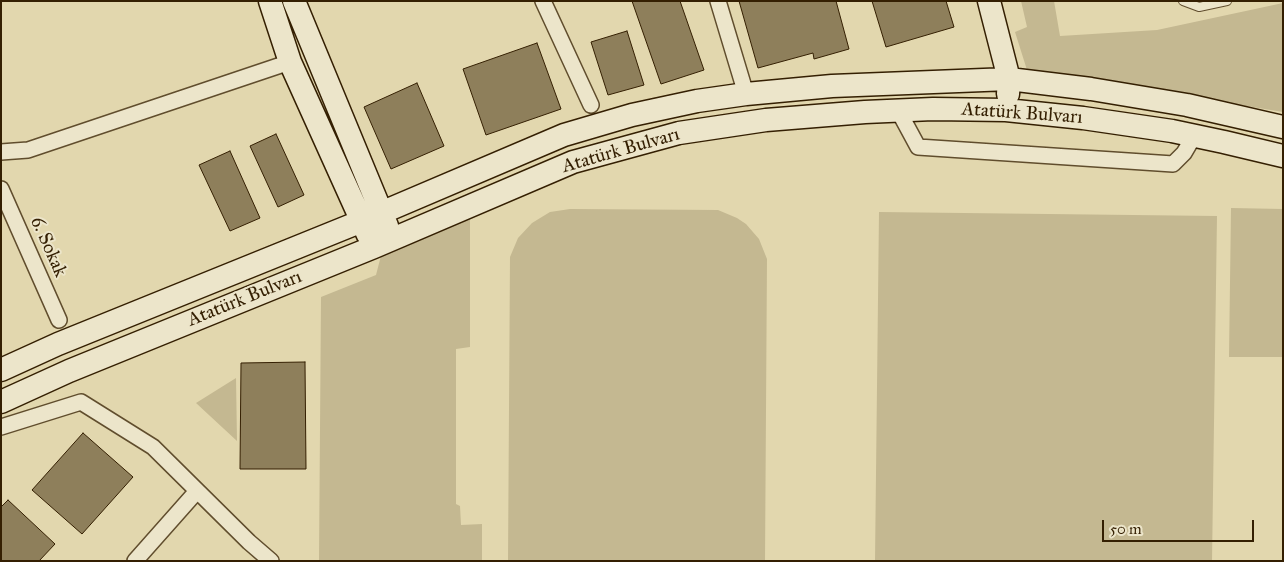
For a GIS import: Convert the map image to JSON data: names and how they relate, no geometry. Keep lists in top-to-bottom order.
{
  "streets": {
    "street": ["Atatürk Bulvarı", "6. Sokak"]
  },
  "scale_bar": "50 m"
}
